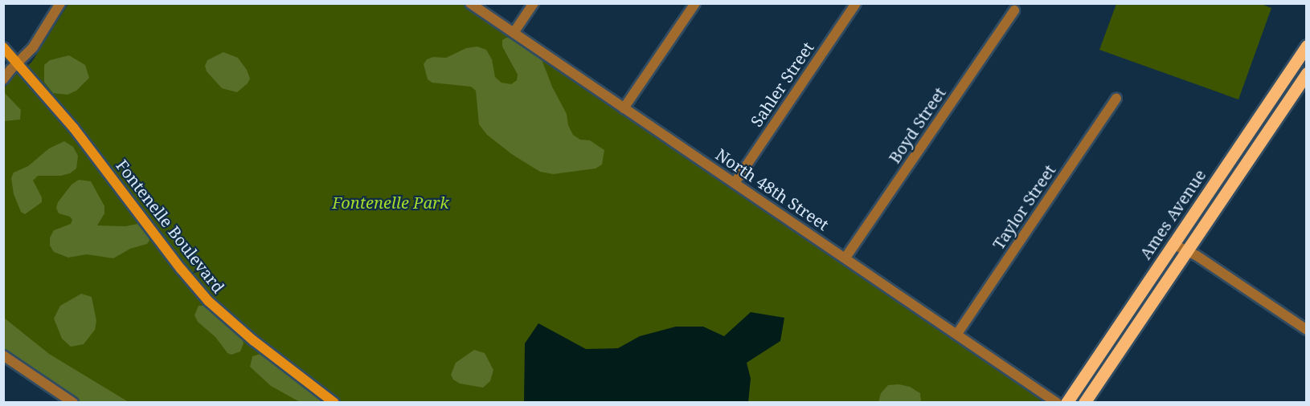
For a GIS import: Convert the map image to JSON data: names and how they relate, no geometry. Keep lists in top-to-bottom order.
{
  "streets": {
    "main road": ["Ames Avenue", "Fontenelle Boulevard"],
    "street": [
      "Sahler Street",
      "Boyd Street",
      "North 48th Street",
      "Taylor Street"
    ]
  },
  "crossings": [
    ["Sahler Street", "North 48th Street"],
    ["Boyd Street", "North 48th Street"],
    ["North 48th Street", "Taylor Street"]
  ],
  "parks": ["Fontenelle Park"]
}
